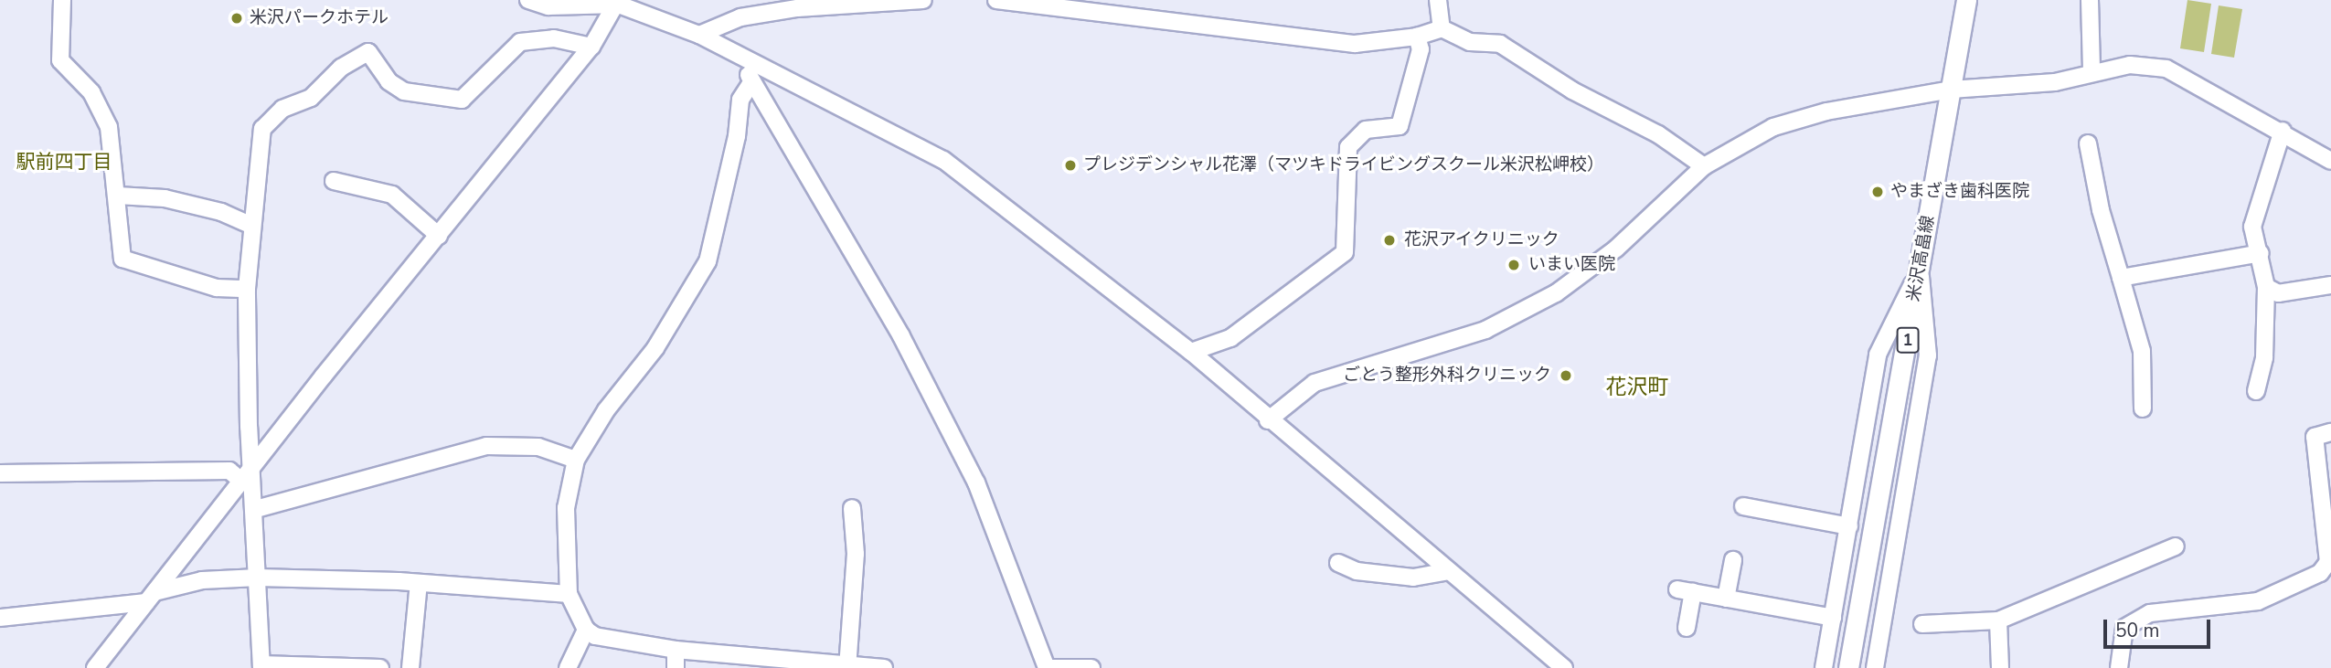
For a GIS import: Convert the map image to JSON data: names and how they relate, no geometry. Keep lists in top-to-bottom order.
{
  "streets": {
    "main road": ["米沢高畠線", "1"]
  },
  "districts": ["駅前四丁目", "花沢町"],
  "places": [
    "米沢パークホテル",
    "プレジデンシャル花澤（マツキドライビングスクール米沢松岬校）",
    "やまざき歯科医院",
    "花沢アイクリニック",
    "いまい医院",
    "ごとう整形外科クリニック"
  ],
  "scale_bar": "50 m"
}
